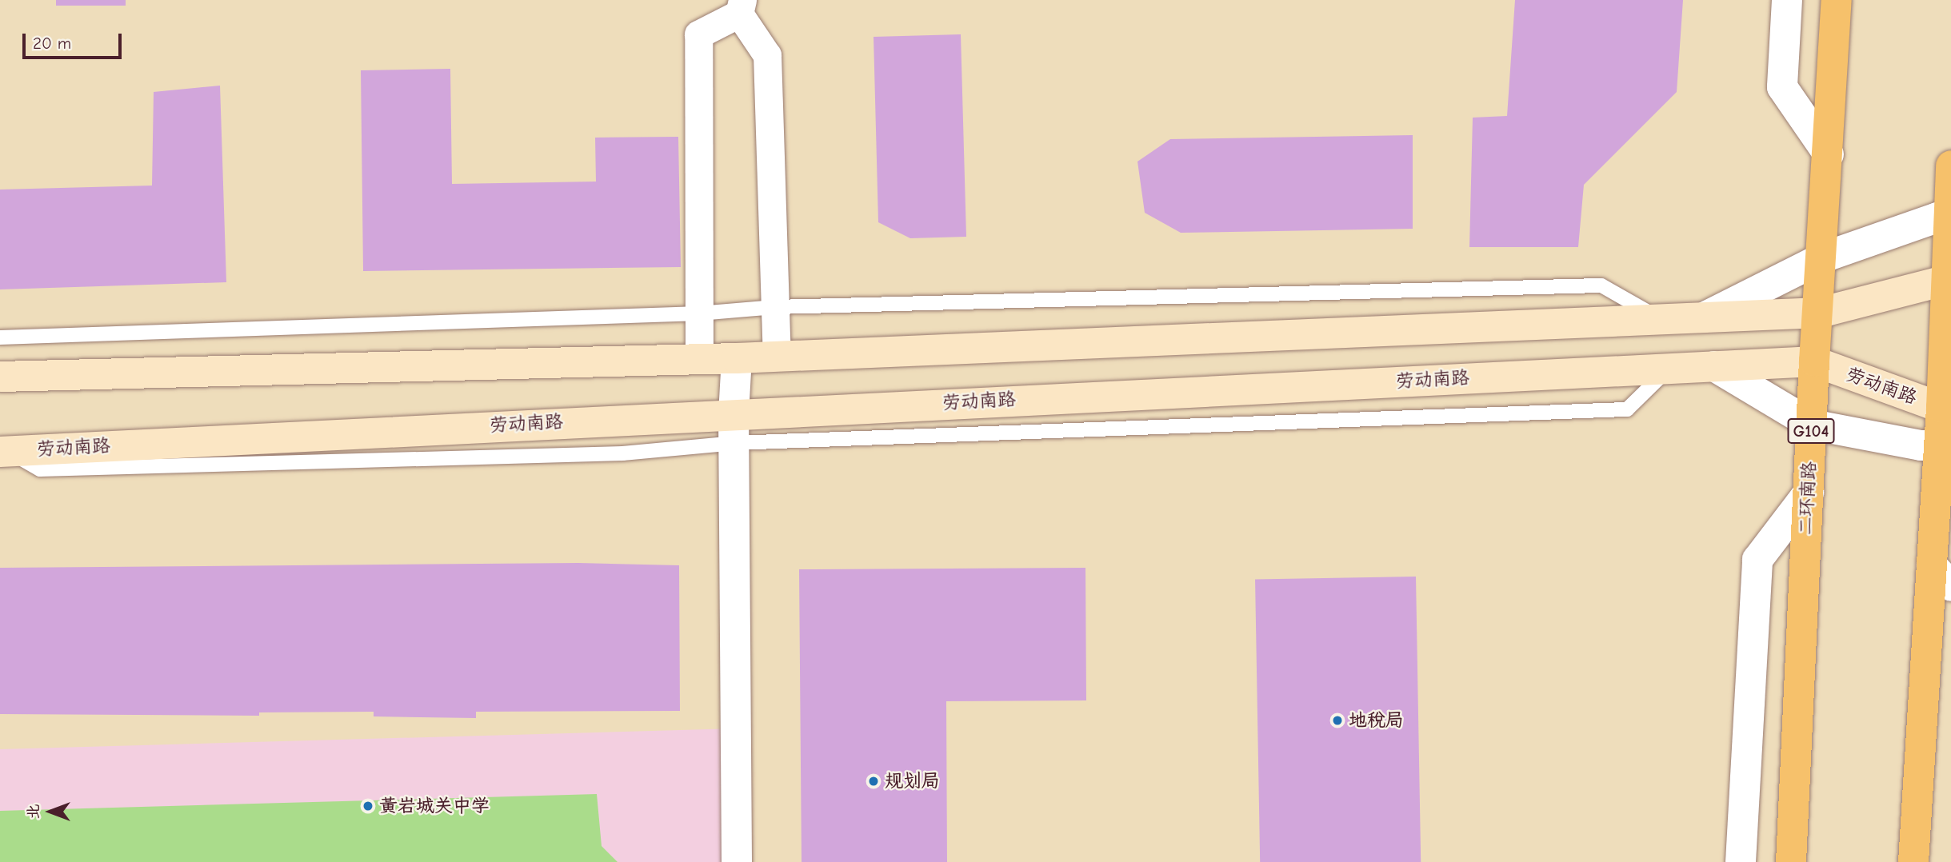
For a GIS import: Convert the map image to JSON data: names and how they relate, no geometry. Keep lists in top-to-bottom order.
{
  "streets": {
    "highway": ["G104", "二环南路"],
    "main road": ["劳动南路"]
  },
  "crossings": [
    ["劳动南路", "二环南路"]
  ],
  "places": ["地税局", "规划局", "黄岩城关中学"],
  "scale_bar": "20 m",
  "north": "left"
}
